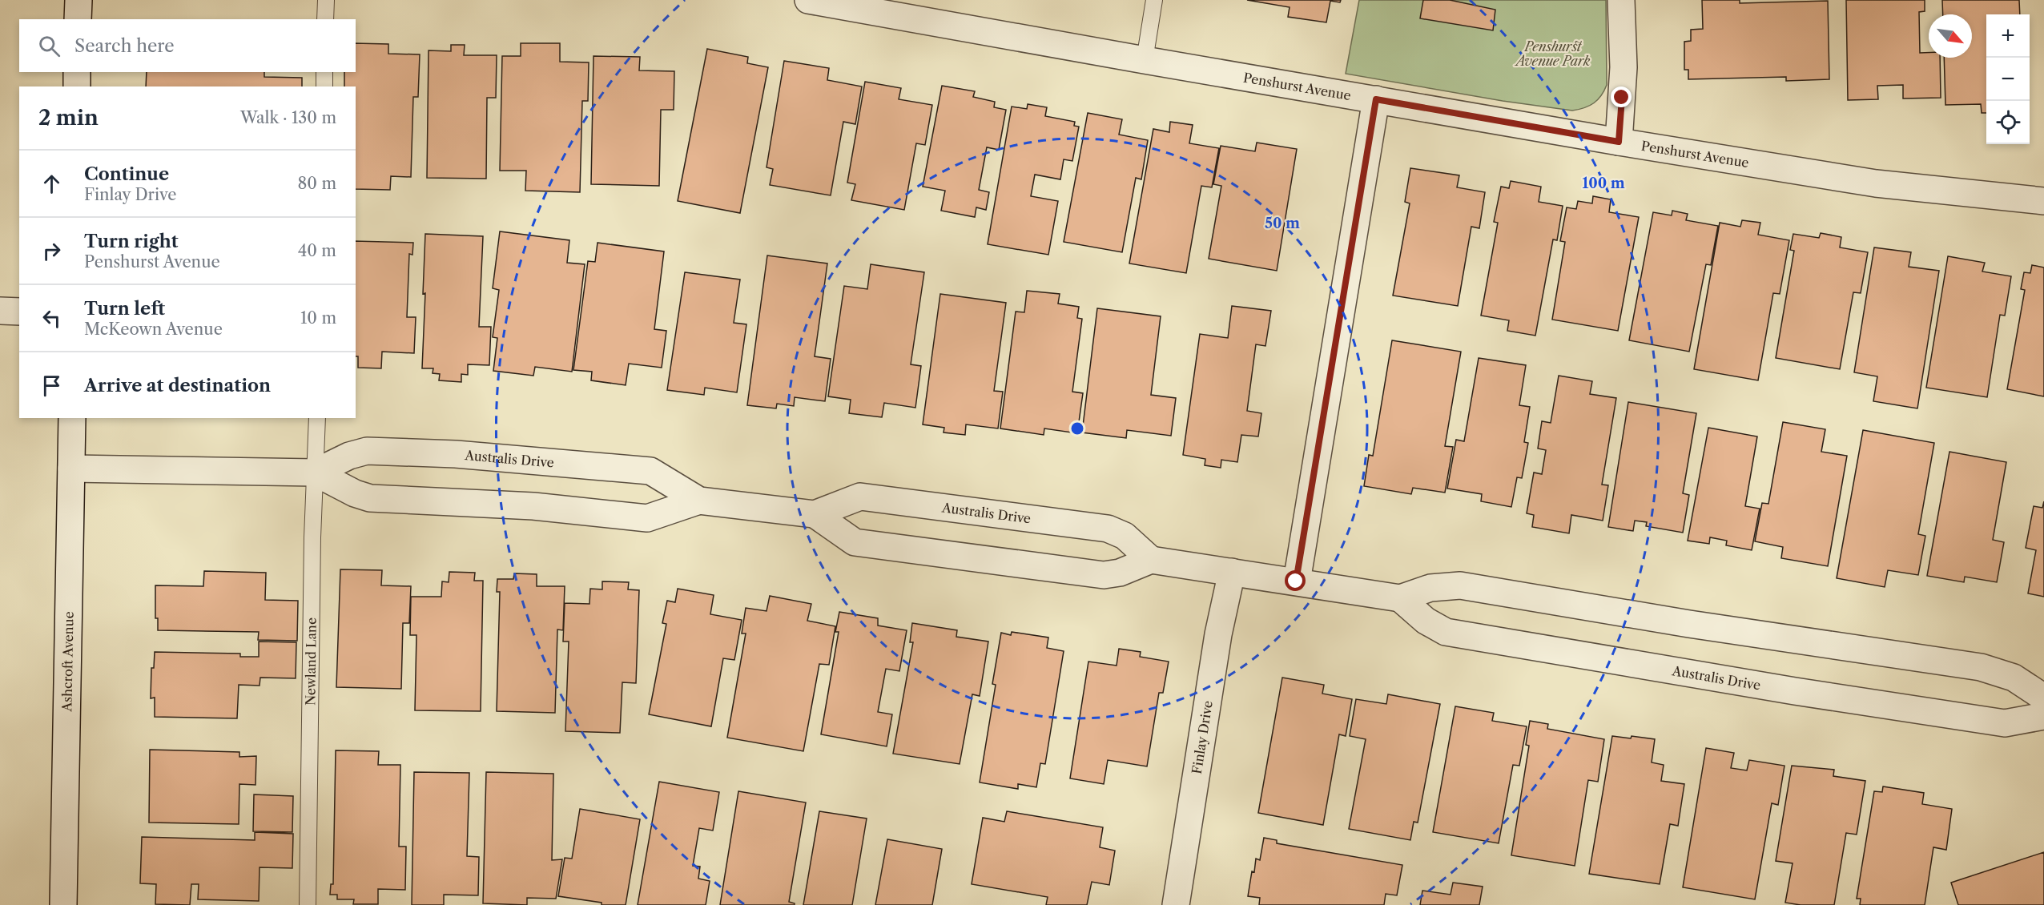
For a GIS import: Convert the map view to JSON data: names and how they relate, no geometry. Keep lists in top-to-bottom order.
{
  "streets": {
    "street": [
      "Penshurst Avenue",
      "Australis Drive",
      "Ashcroft Avenue",
      "Finlay Drive"
    ],
    "lane": ["Newland Lane"]
  },
  "crossings": [
    ["Australis Drive", "Ashcroft Avenue"],
    ["Australis Drive", "Newland Lane"]
  ],
  "parks": ["Penshurst Avenue Park"],
  "north": "bottom right",
  "page": {
    "map_buttons": ["+", "−"],
    "search": "Search here",
    "heading": ["2 min", "Walk · 130 m"],
    "list": [
      ["Continue", "Finlay Drive", "80 m"],
      ["Turn right", "Penshurst Avenue", "40 m"],
      ["Turn left", "McKeown Avenue", "10 m"],
      "Arrive at destination"
    ]
  },
  "rings": ["100 m", "50 m"]
}
